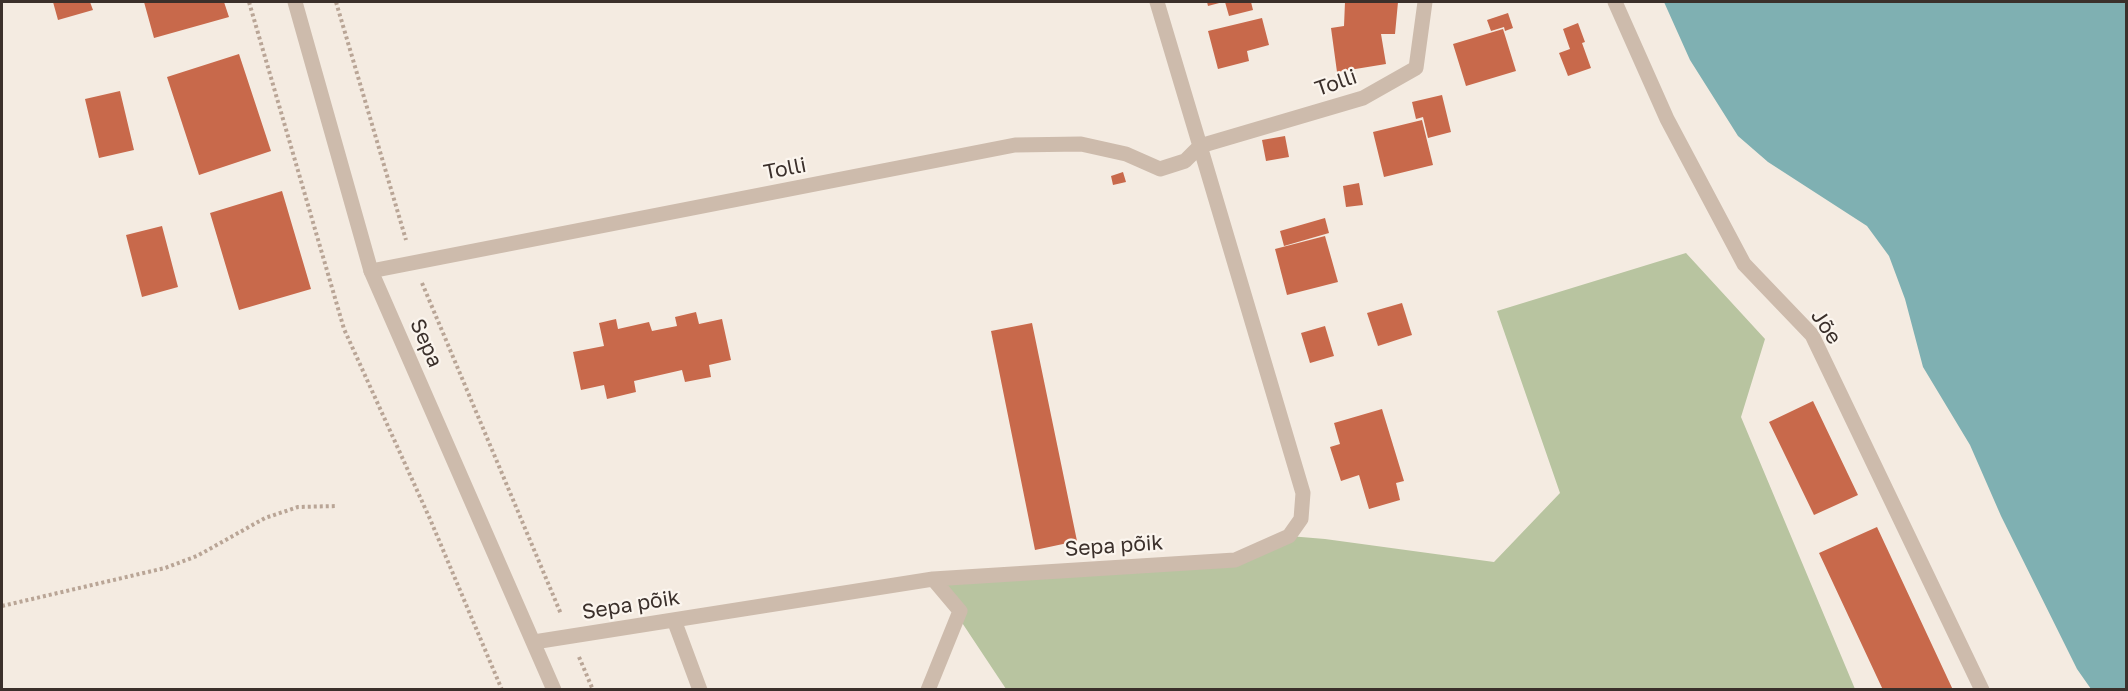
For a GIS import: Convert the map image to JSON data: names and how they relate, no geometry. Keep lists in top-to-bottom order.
{
  "streets": {
    "street": [
      "Tolli",
      "Jõe",
      "Sepa",
      "Sepa põik"
    ]
  },
  "crossings": [
    ["Tolli", "Sepa"],
    ["Tolli", "Sepa põik"],
    ["Sepa", "Sepa põik"]
  ]
}
